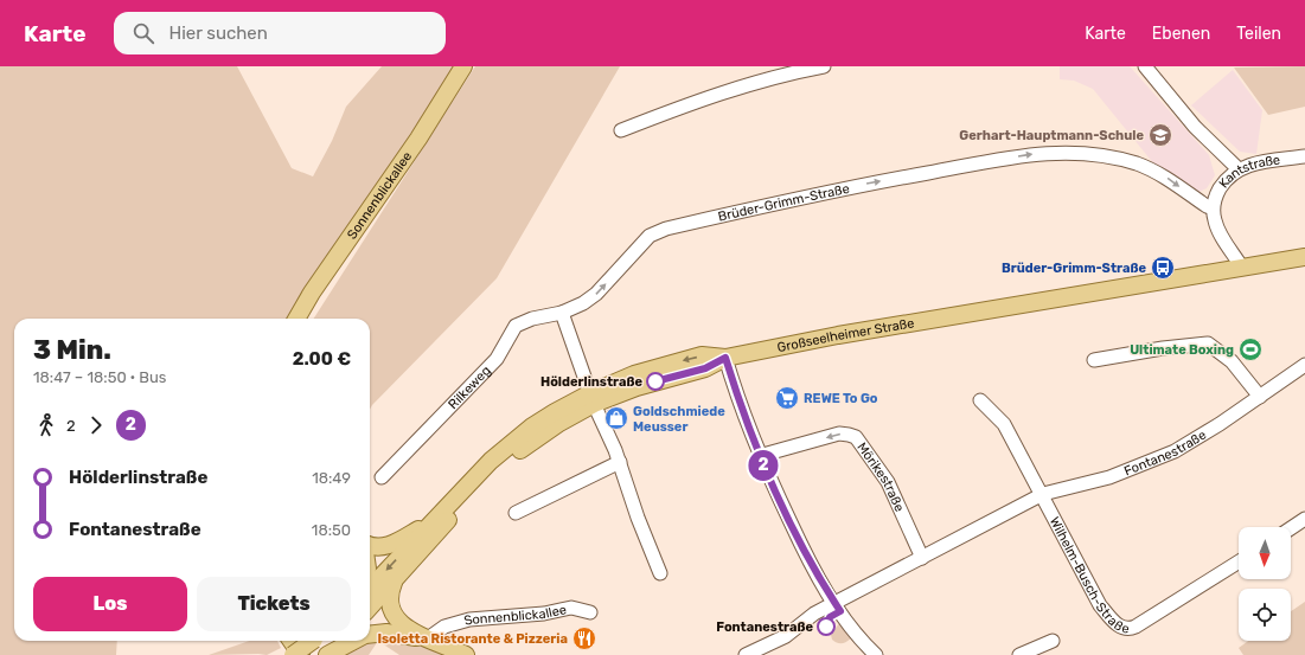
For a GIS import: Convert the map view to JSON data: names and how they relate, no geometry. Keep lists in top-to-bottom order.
{
  "streets": {
    "main road": ["Sonnenblickallee", "Großseelheimer Straße"],
    "street": [
      "Kantstraße",
      "Brüder-Grimm-Straße",
      "Rilkeweg",
      "Fontanestraße",
      "Mörikestraße",
      "Wilhelm-Busch-Straße"
    ]
  },
  "crossings": [
    ["Kantstraße", "Brüder-Grimm-Straße"],
    ["Brüder-Grimm-Straße", "Rilkeweg"],
    ["Fontanestraße", "Mörikestraße"],
    ["Fontanestraße", "Wilhelm-Busch-Straße"]
  ],
  "one_way": ["Brüder-Grimm-Straße", "Mörikestraße"],
  "places": {
    "school or university": ["Gerhart-Hauptmann-Schule"],
    "bus stop": ["Brüder-Grimm-Straße"],
    "sports": ["Ultimate Boxing"],
    "other": ["Hölderlinstraße", "Fontanestraße"],
    "supermarket": ["REWE To Go"],
    "shop": ["Goldschmiede Meusser"],
    "restaurant": ["Isoletta Ristorante & Pizzeria"]
  },
  "lines": ["bus line 2"],
  "north": "bottom",
  "page": {
    "header": "Karte",
    "search": "Hier suchen",
    "nav": ["Karte", "Ebenen", "Teilen"],
    "on_map": "2",
    "heading": ["3 Min.", "18:47 – 18:50 · Bus", "2.00 €"],
    "legs": ["2", "2"],
    "list": [
      {
        "name": "Hölderlinstraße",
        "value": "18:49"
      },
      {
        "name": "Fontanestraße",
        "value": "18:50"
      }
    ],
    "buttons": ["Los", "Tickets"]
  }
}
